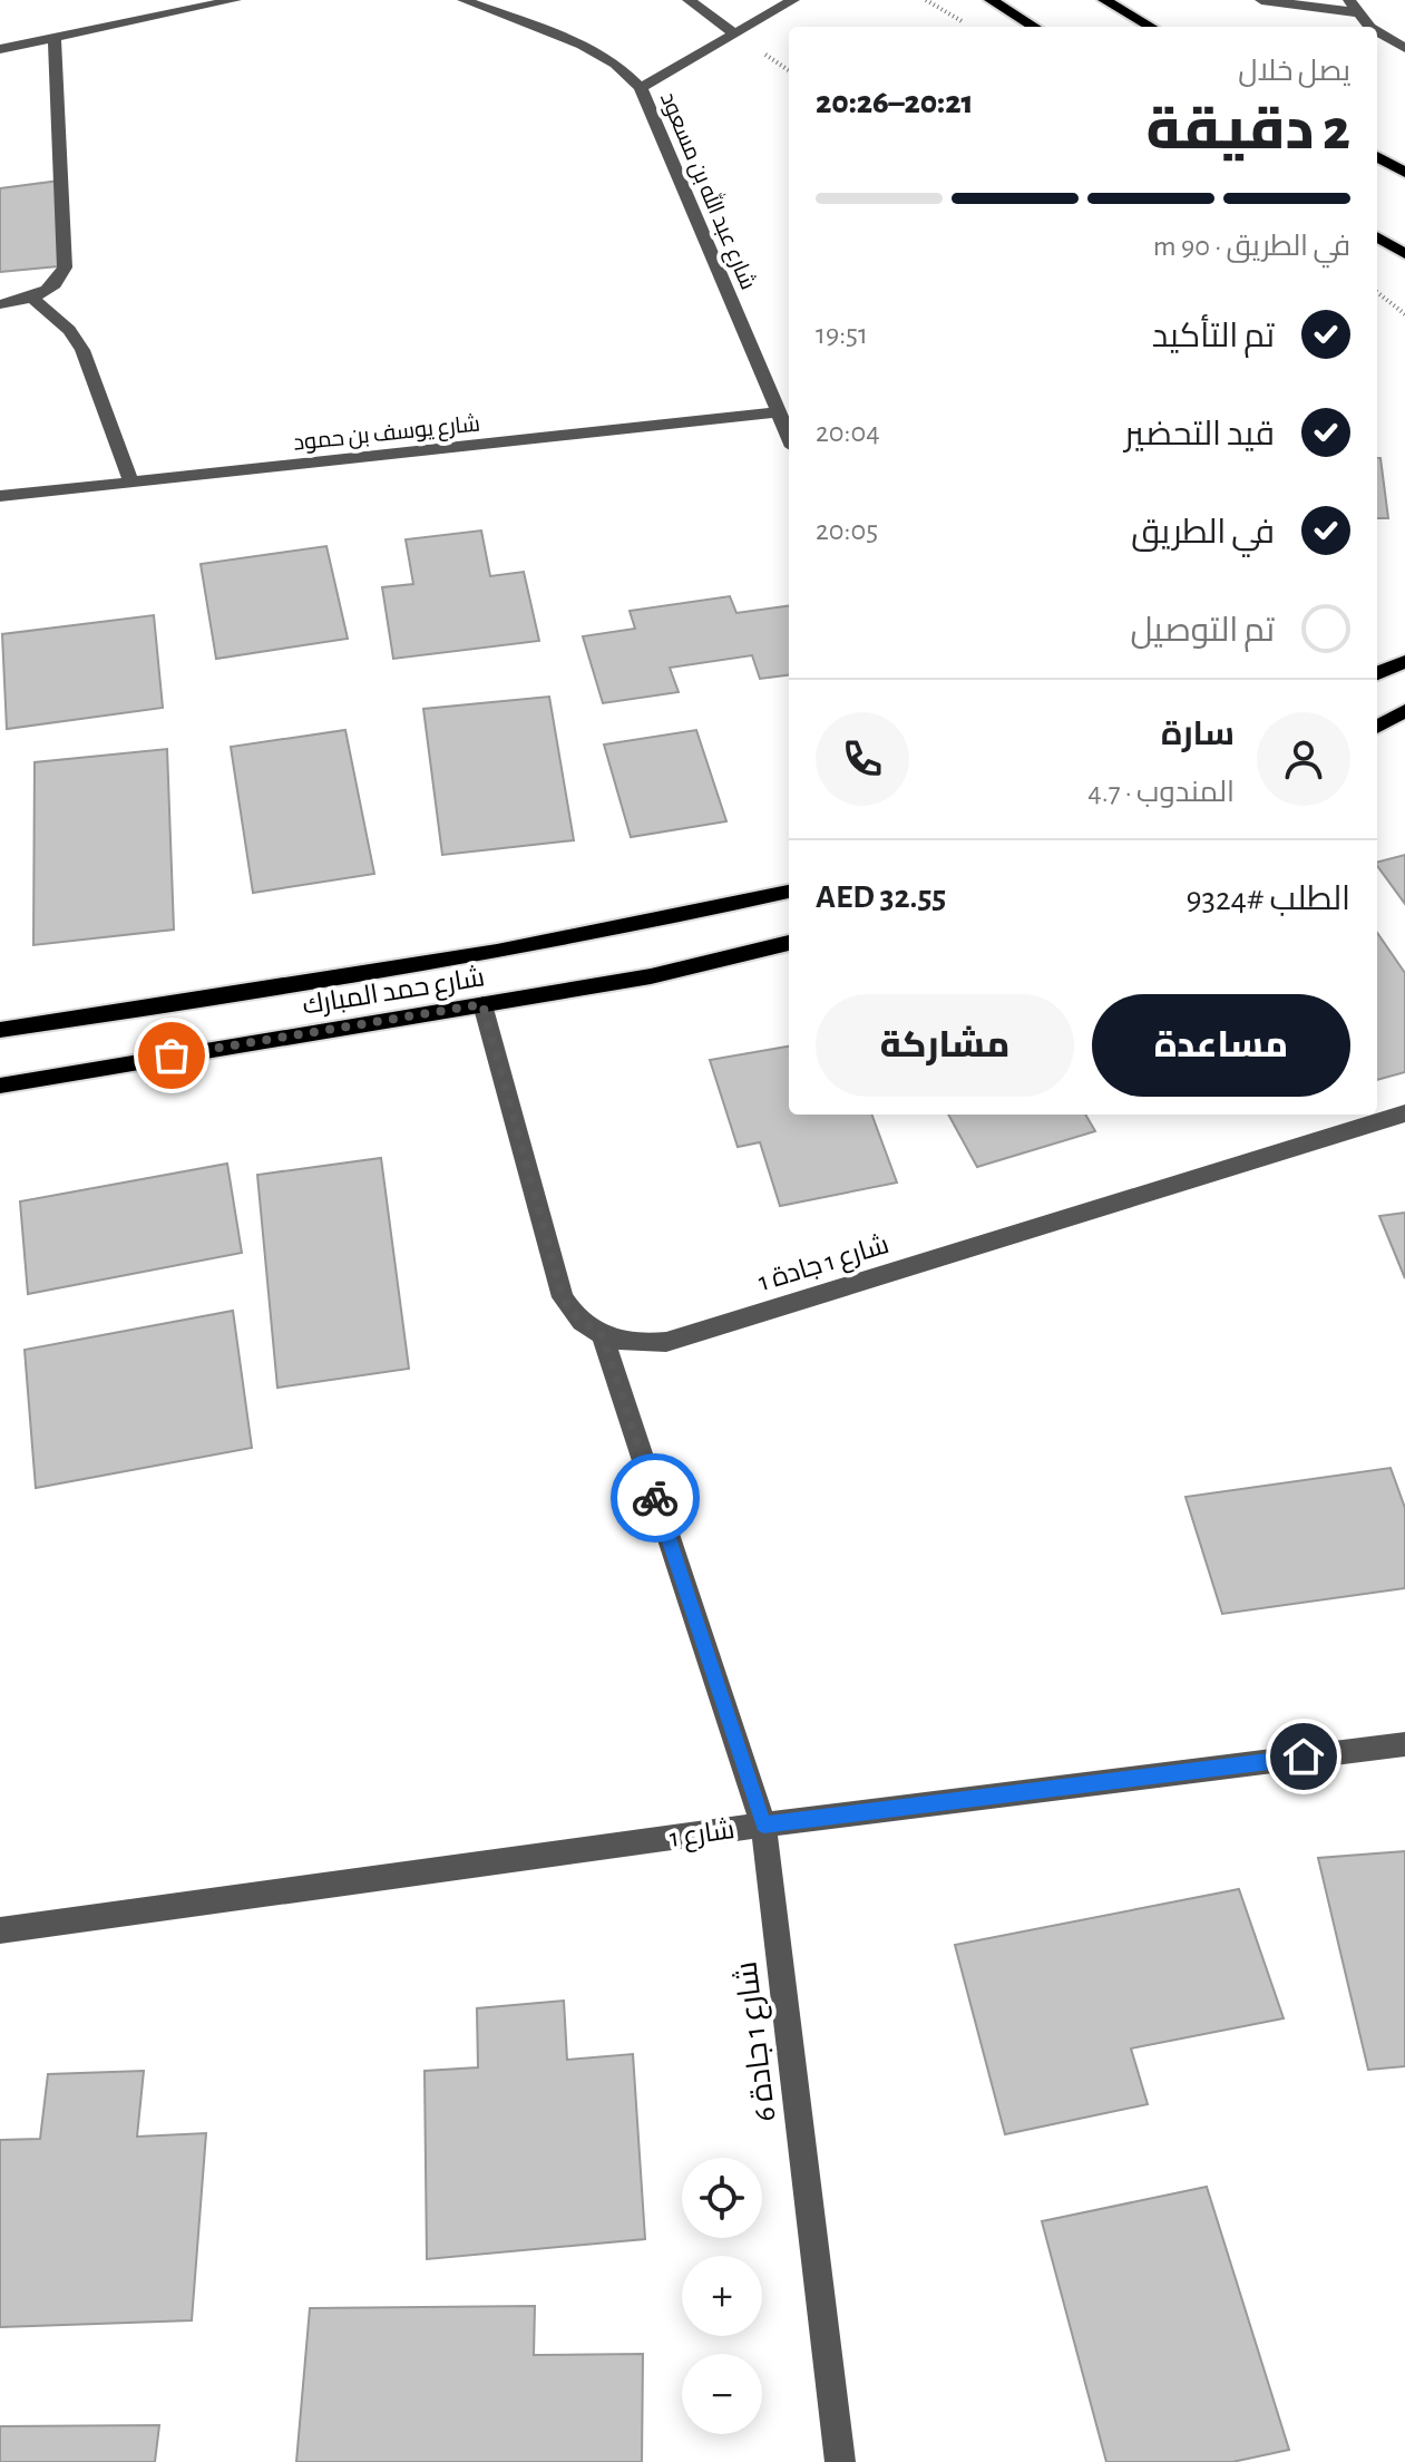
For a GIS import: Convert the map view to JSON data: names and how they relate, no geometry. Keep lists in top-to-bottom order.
{
  "streets": {
    "main road": ["شارع حمد المبارك"],
    "street": [
      "شارع عبد الله بن مسعود",
      "شارع يوسف بن حمود",
      "شارع 1 جادة 1",
      "شارع 1",
      "شارع 1 جادة 6"
    ]
  },
  "crossings": [
    ["شارع عبد الله بن مسعود", "شارع يوسف بن حمود"],
    ["شارع 1 جادة 1", "شارع 1 جادة 6"],
    ["شارع 1", "شارع 1 جادة 6"]
  ],
  "page": {
    "heading": ["2 دقيقة", "يصل خلال", "20:21–20:26"],
    "panel": [
      "سارة",
      "المندوب · 4.7",
      "الطلب #9324",
      "AED 32.55"
    ],
    "bar": "في الطريق · 90 m",
    "list": [
      ["تم التأكيد", "19:51"],
      ["قيد التحضير", "20:04"],
      ["في الطريق", "20:05"],
      "تم التوصيل"
    ],
    "buttons": ["مساعدة", "مشاركة"],
    "map_buttons": ["+", "−"]
  }
}
